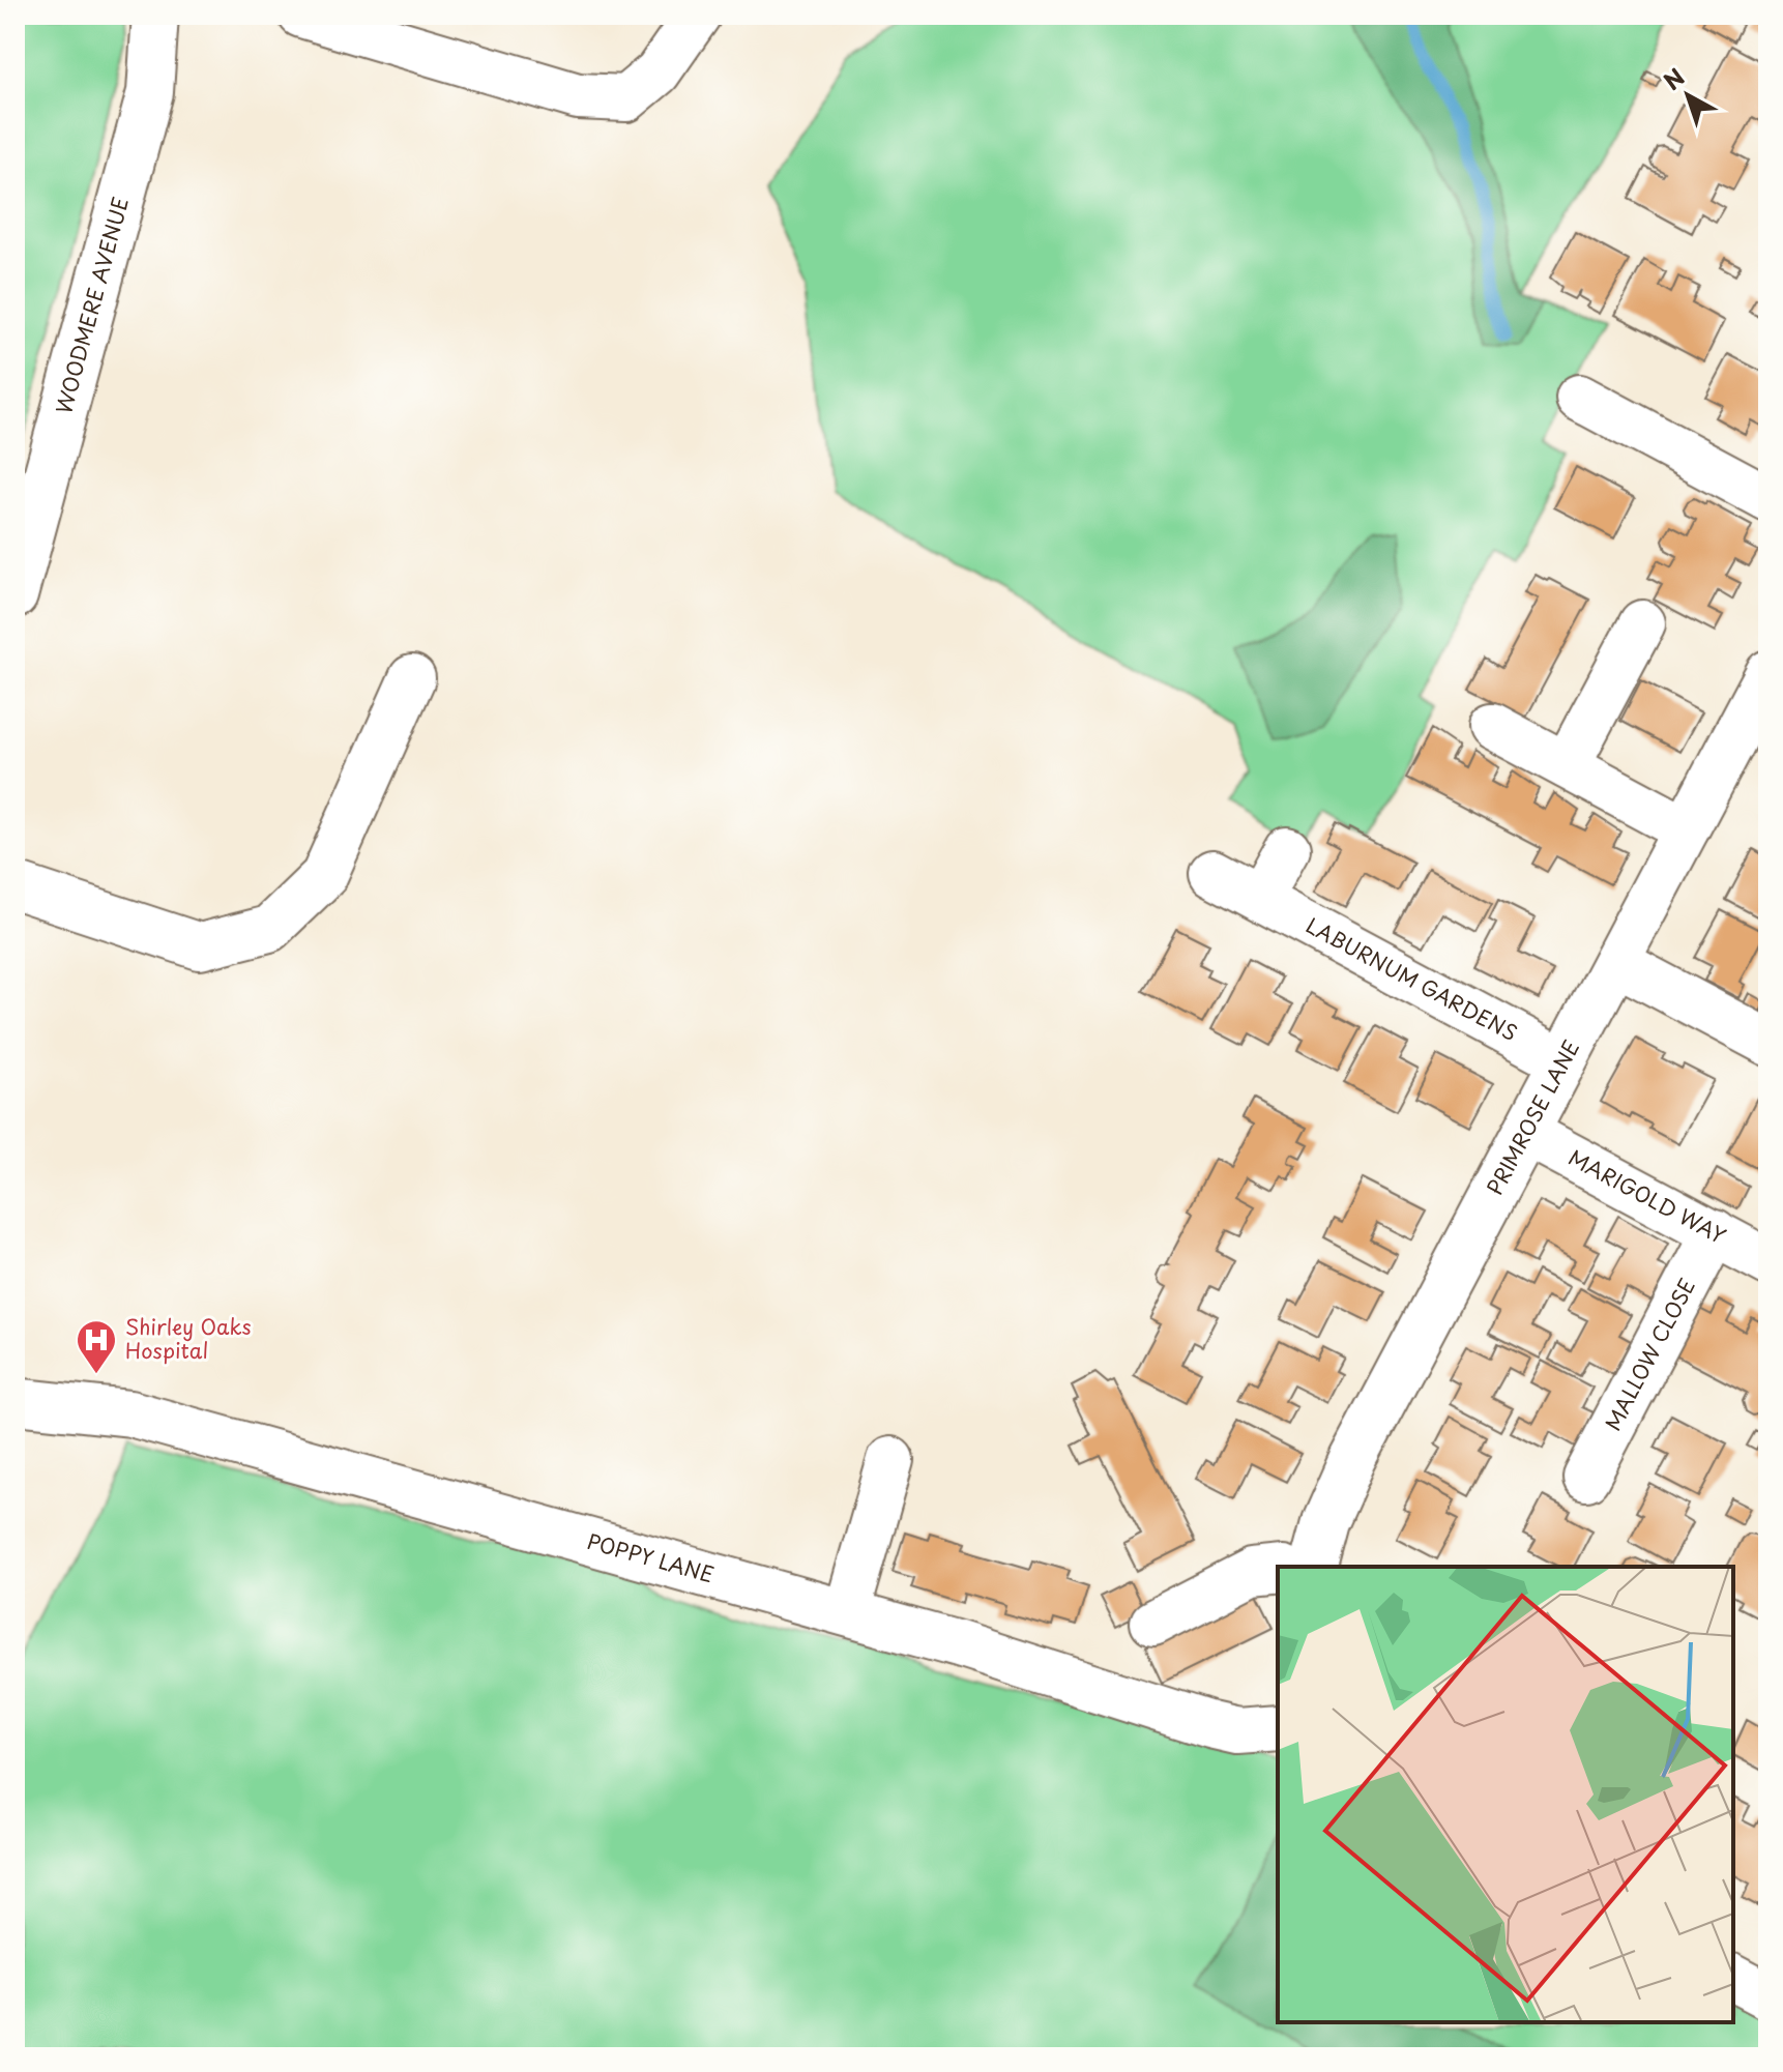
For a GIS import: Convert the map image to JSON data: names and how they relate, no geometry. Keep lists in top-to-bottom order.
{
  "streets": {
    "street": [
      "WOODMERE AVENUE",
      "LABURNUM GARDENS",
      "PRIMROSE LANE",
      "MARIGOLD WAY",
      "MALLOW CLOSE",
      "POPPY LANE"
    ]
  },
  "crossings": [
    ["LABURNUM GARDENS", "PRIMROSE LANE"],
    ["PRIMROSE LANE", "MARIGOLD WAY"],
    ["MARIGOLD WAY", "MALLOW CLOSE"]
  ],
  "places": {
    "hospital": ["Shirley Oaks Hospital"]
  },
  "north": "top left"
}
